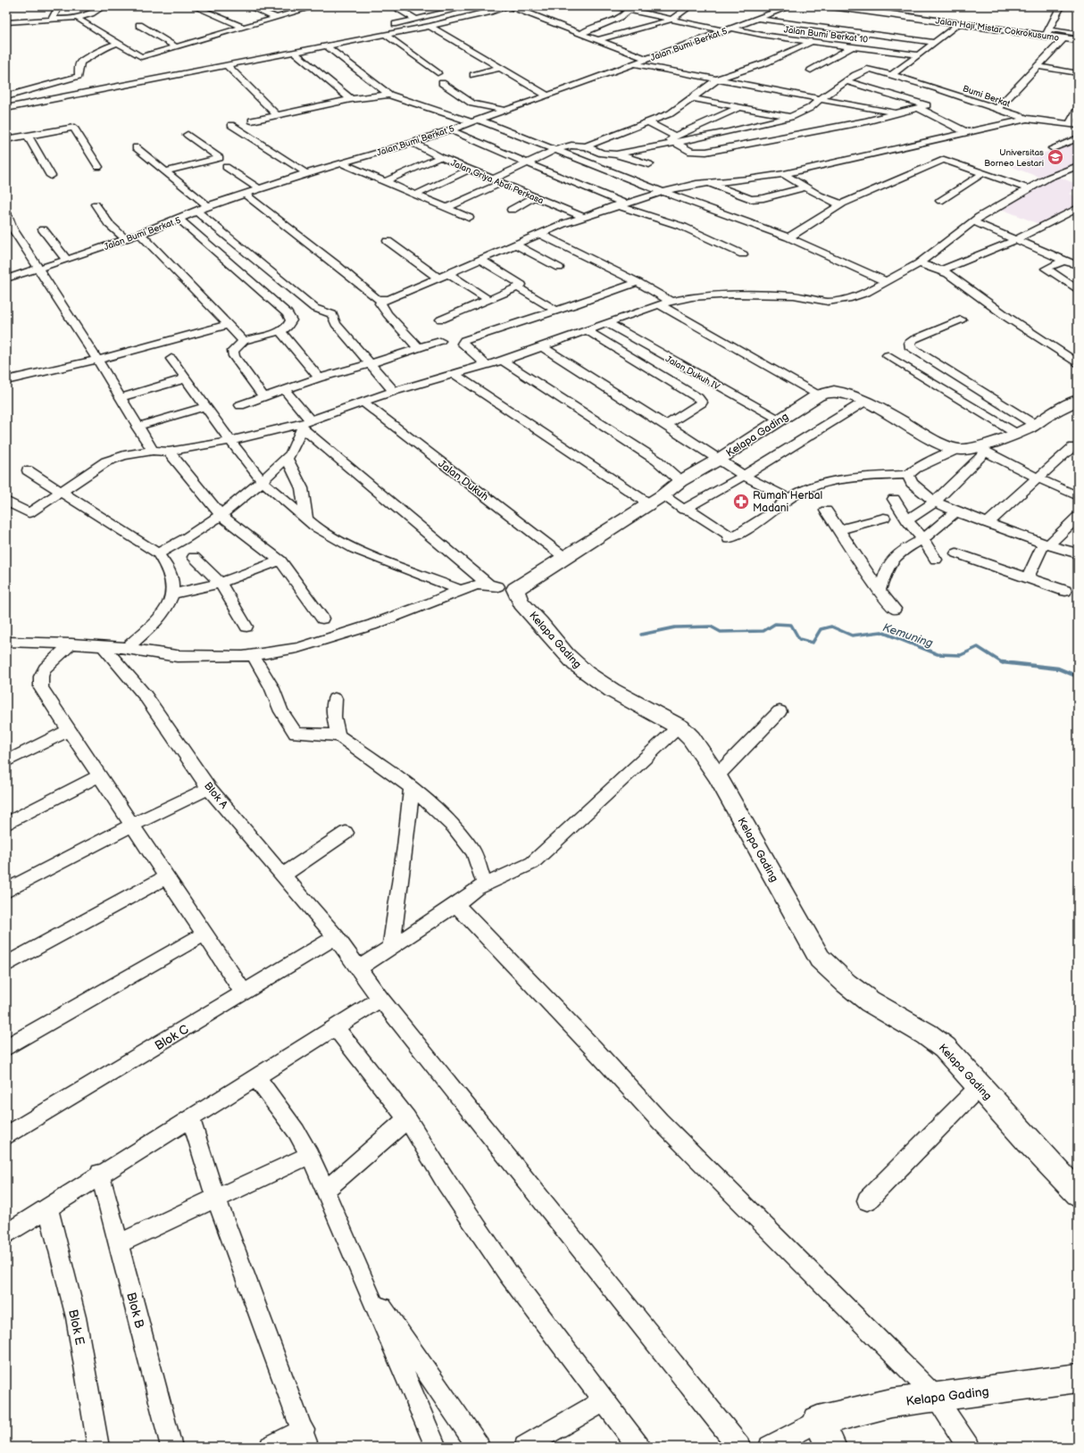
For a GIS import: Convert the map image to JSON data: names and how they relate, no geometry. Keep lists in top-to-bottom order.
{
  "streets": {
    "street": [
      "Jalan Haji Mistar Cokrokusumo",
      "Jalan Bumi Berkat 10",
      "Jalan Bumi Berkat 5",
      "Bumi Berkat",
      "Jalan Griya Abdi Perkasa",
      "Jalan Dukuh IV",
      "Kelapa Gading",
      "Jalan Dukuh",
      "Blok A",
      "Blok C",
      "Blok B",
      "Blok E"
    ]
  },
  "crossings": [
    ["Jalan Bumi Berkat 10", "Jalan Bumi Berkat 5"],
    ["Jalan Bumi Berkat 5", "Jalan Griya Abdi Perkasa"],
    ["Jalan Dukuh IV", "Kelapa Gading"],
    ["Kelapa Gading", "Jalan Dukuh"],
    ["Blok A", "Blok C"]
  ],
  "water": ["Kemuning"],
  "places": {
    "school or university": ["Universitas Borneo Lestari"],
    "pharmacy": ["Rumah Herbal Madani"]
  }
}
